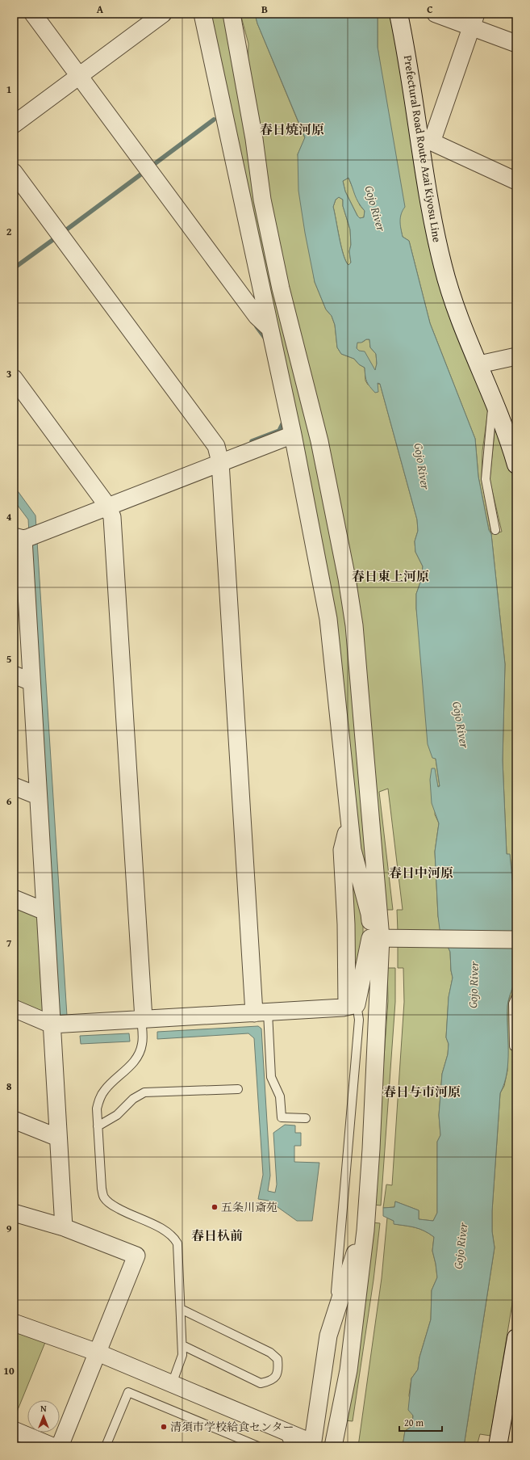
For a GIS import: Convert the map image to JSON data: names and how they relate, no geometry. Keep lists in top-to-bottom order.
{
  "streets": {
    "main road": ["Prefectural Road Route Azai Kiyosu Line"]
  },
  "districts": [
    "春日焼河原",
    "春日東上河原",
    "春日中河原",
    "春日与市河原",
    "春日杁前"
  ],
  "water": ["Gojo River"],
  "places": ["五条川斎苑", "清須市学校給食センター"],
  "scale_bar": "20 m",
  "north": "top",
  "grid": {
    "columns": ["A", "B", "C"],
    "rows": [
      "1",
      "2",
      "3",
      "4",
      "5",
      "6",
      "7",
      "8",
      "9",
      "10"
    ]
  }
}
